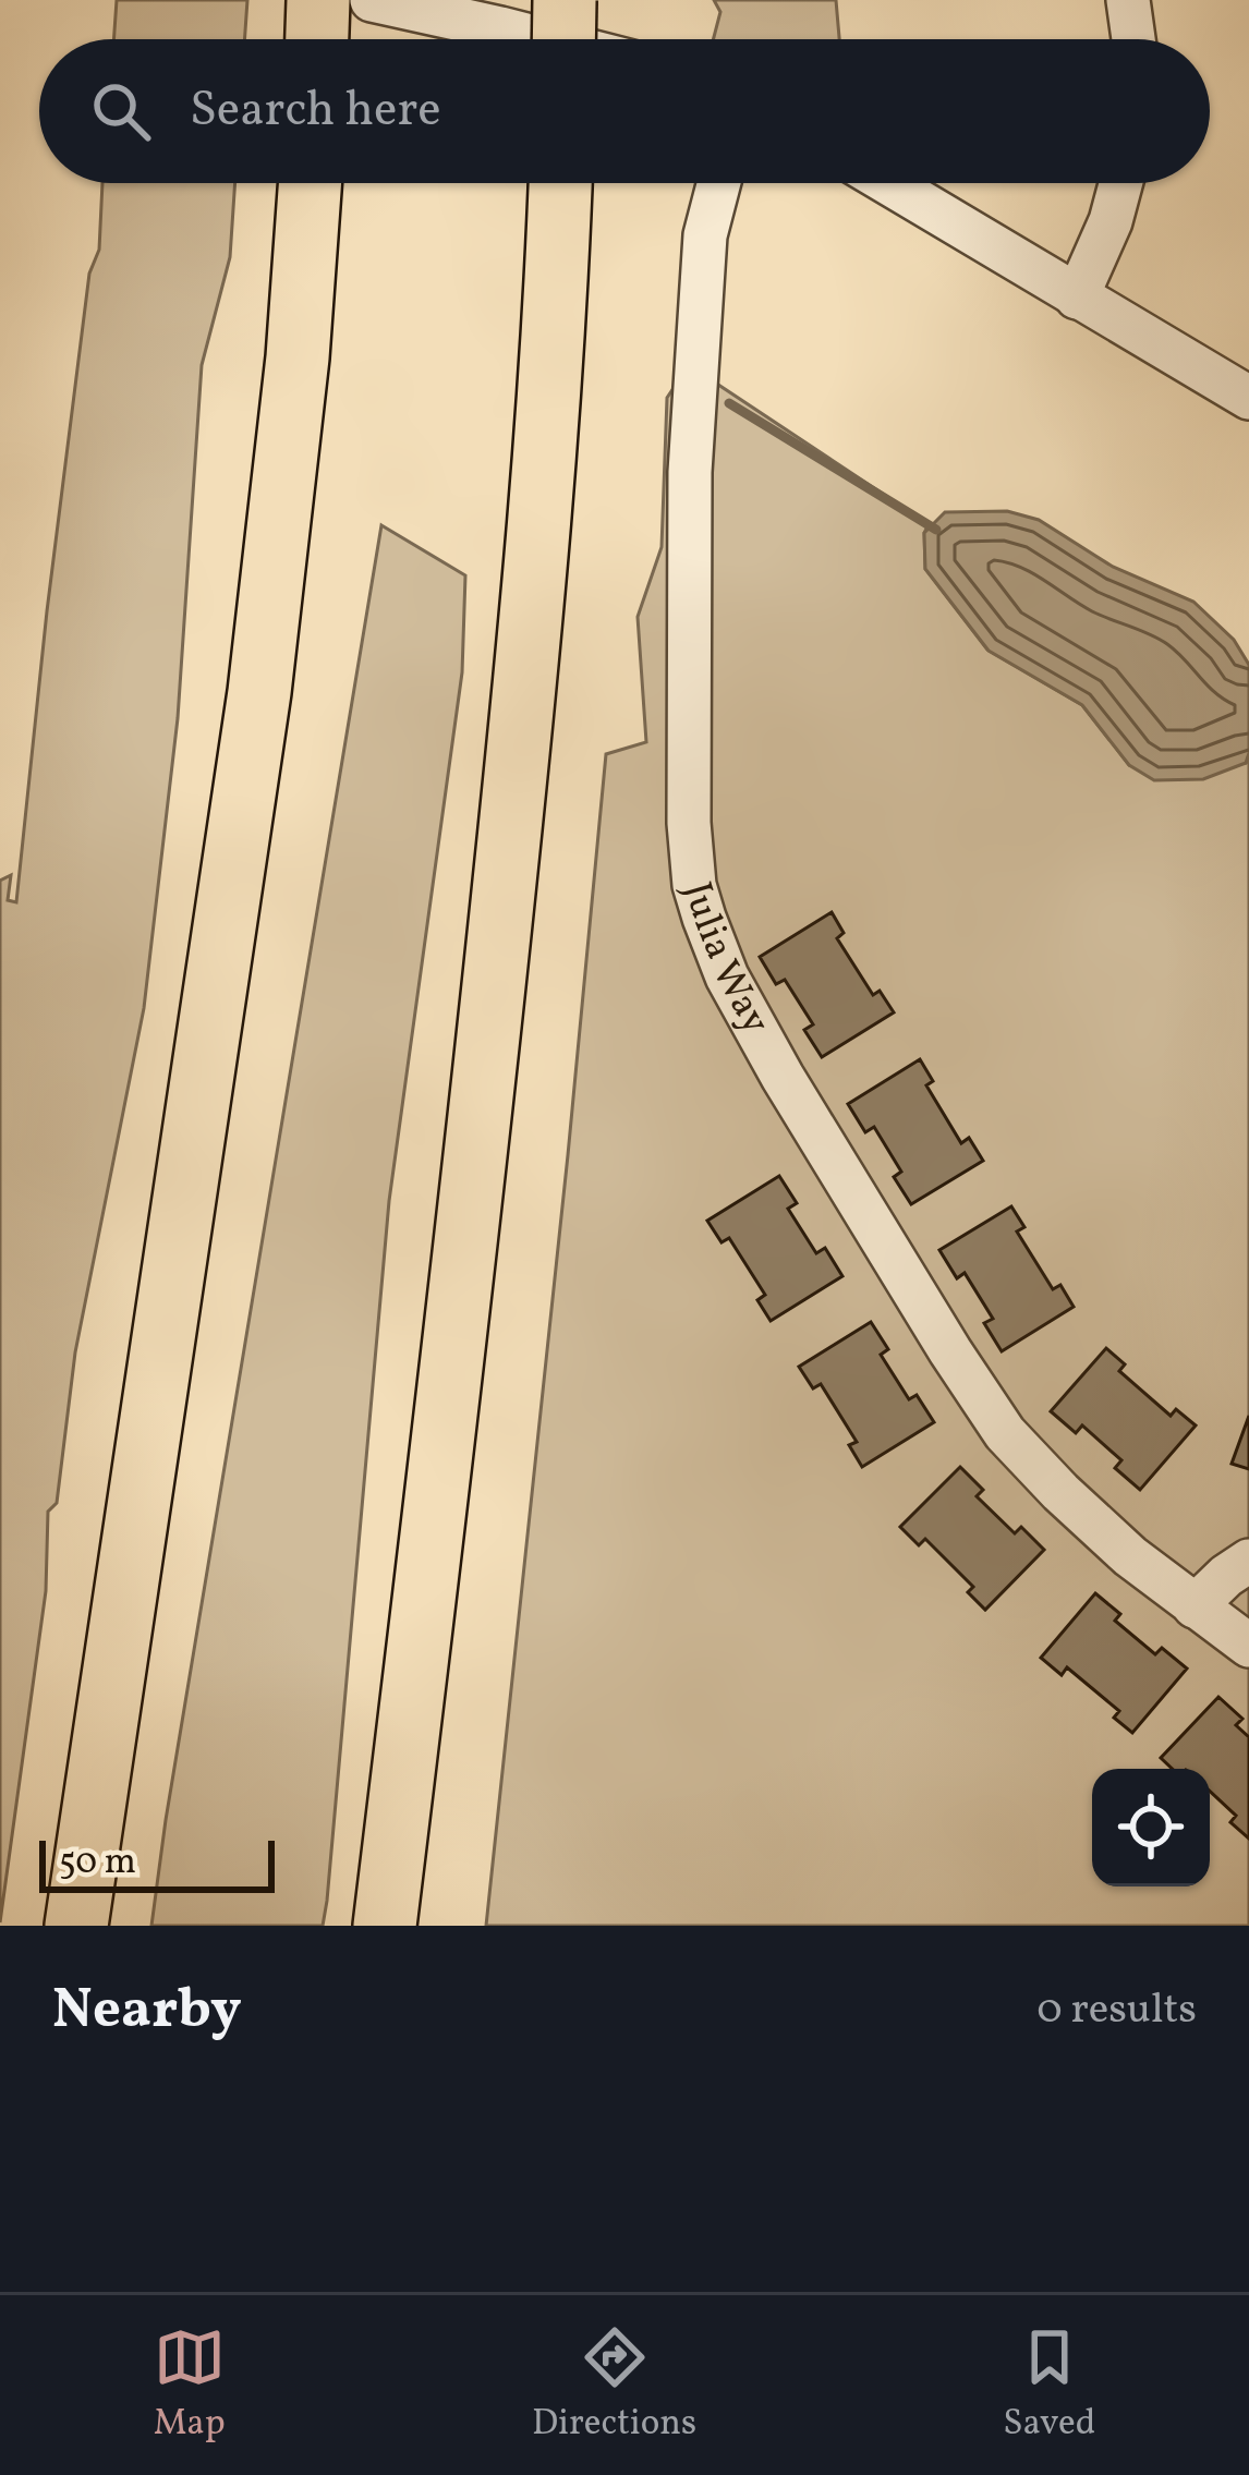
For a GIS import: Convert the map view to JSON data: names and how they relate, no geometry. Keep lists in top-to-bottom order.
{
  "streets": {
    "street": ["Julia Way"]
  },
  "scale_bar": "50 m",
  "page": {
    "search": "Search here",
    "scale": "50 m",
    "heading": ["Nearby", "0 results"],
    "nav": ["Map", "Directions", "Saved"]
  }
}
